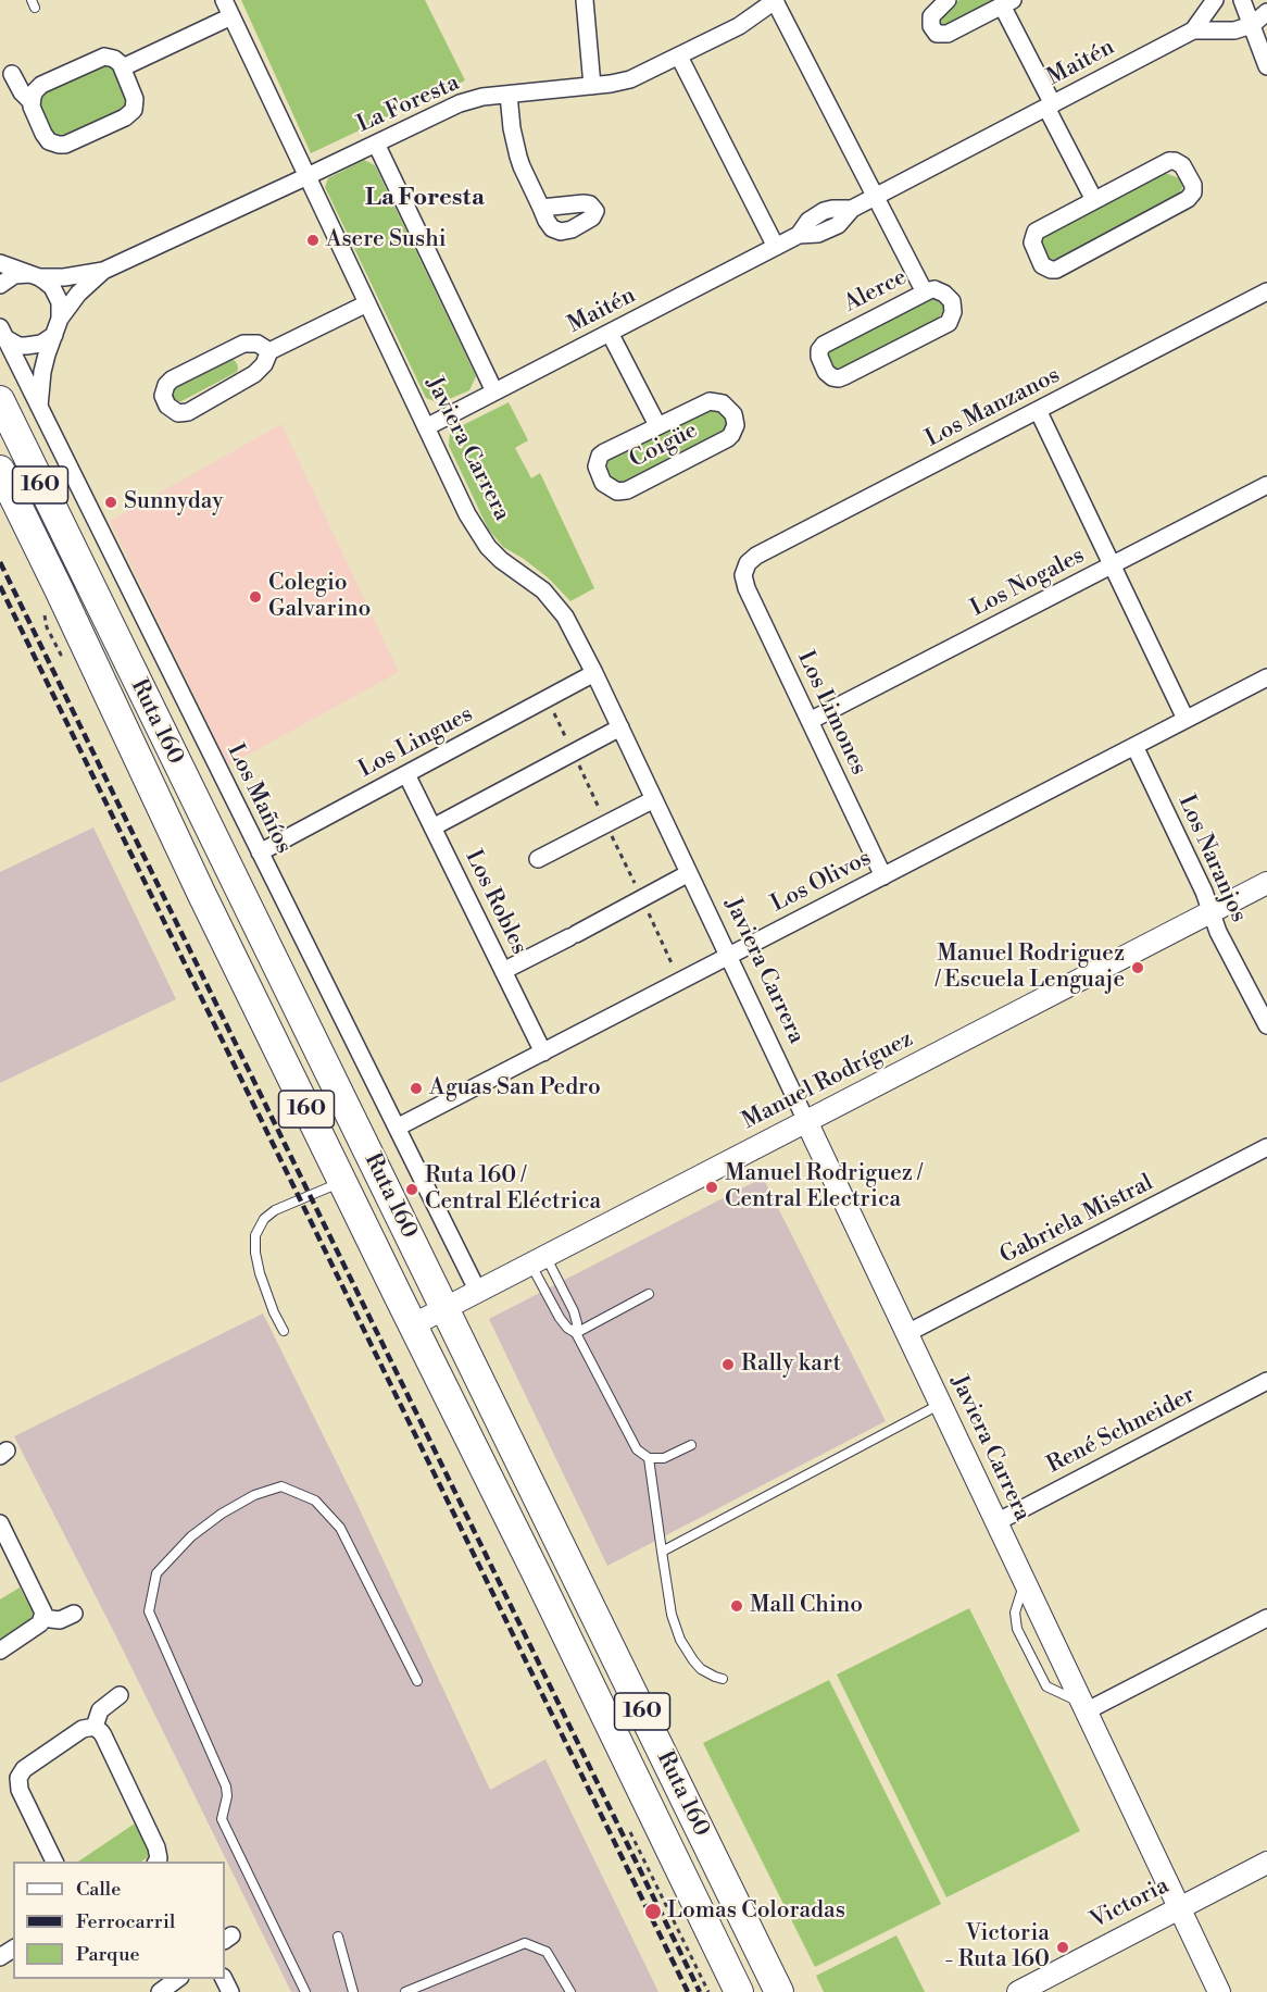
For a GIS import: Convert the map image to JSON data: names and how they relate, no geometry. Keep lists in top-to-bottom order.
{
  "streets": {
    "highway": ["160", "Ruta 160"],
    "street": [
      "Maitén",
      "La Foresta",
      "Alerce",
      "Los Manzanos",
      "Coigüe",
      "Javiera Carrera",
      "Los Nogales",
      "Los Limones",
      "Los Lingues",
      "Los Mañíos",
      "Los Naranjos",
      "Los Olivos",
      "Los Robles",
      "Manuel Rodríguez",
      "Gabriela Mistral",
      "René Schneider",
      "Victoria"
    ]
  },
  "crossings": [
    ["Maitén", "Coigüe"],
    ["Maitén", "Javiera Carrera"],
    ["La Foresta", "Javiera Carrera"],
    ["La Foresta", "Los Mañíos"],
    ["Los Manzanos", "Los Limones"],
    ["Javiera Carrera", "Los Lingues"],
    ["Javiera Carrera", "Los Olivos"],
    ["Javiera Carrera", "Manuel Rodríguez"],
    ["Javiera Carrera", "Gabriela Mistral"],
    ["Javiera Carrera", "René Schneider"],
    ["Javiera Carrera", "Victoria"],
    ["Los Nogales", "Los Limones"],
    ["Los Limones", "Los Olivos"],
    ["Ruta 160", "Manuel Rodríguez"],
    ["Los Lingues", "Los Mañíos"],
    ["Los Lingues", "Los Robles"],
    ["Los Mañíos", "Los Olivos"],
    ["Los Mañíos", "Manuel Rodríguez"],
    ["Los Naranjos", "Los Olivos"],
    ["Los Naranjos", "Manuel Rodríguez"],
    ["Los Olivos", "Los Robles"]
  ],
  "districts": ["La Foresta"],
  "places": [
    "Asere Sushi",
    "Sunnyday",
    "Colegio Galvarino",
    "Manuel Rodriguez / Escuela Lenguaje",
    "Aguas San Pedro",
    "Manuel Rodriguez / Central Electrica",
    "Ruta 160 / Central Eléctrica",
    "Rally kart",
    "Mall Chino",
    "Lomas Coloradas",
    "Victoria - Ruta 160"
  ],
  "legend": ["Calle", "Ferrocarril", "Parque"]
}
